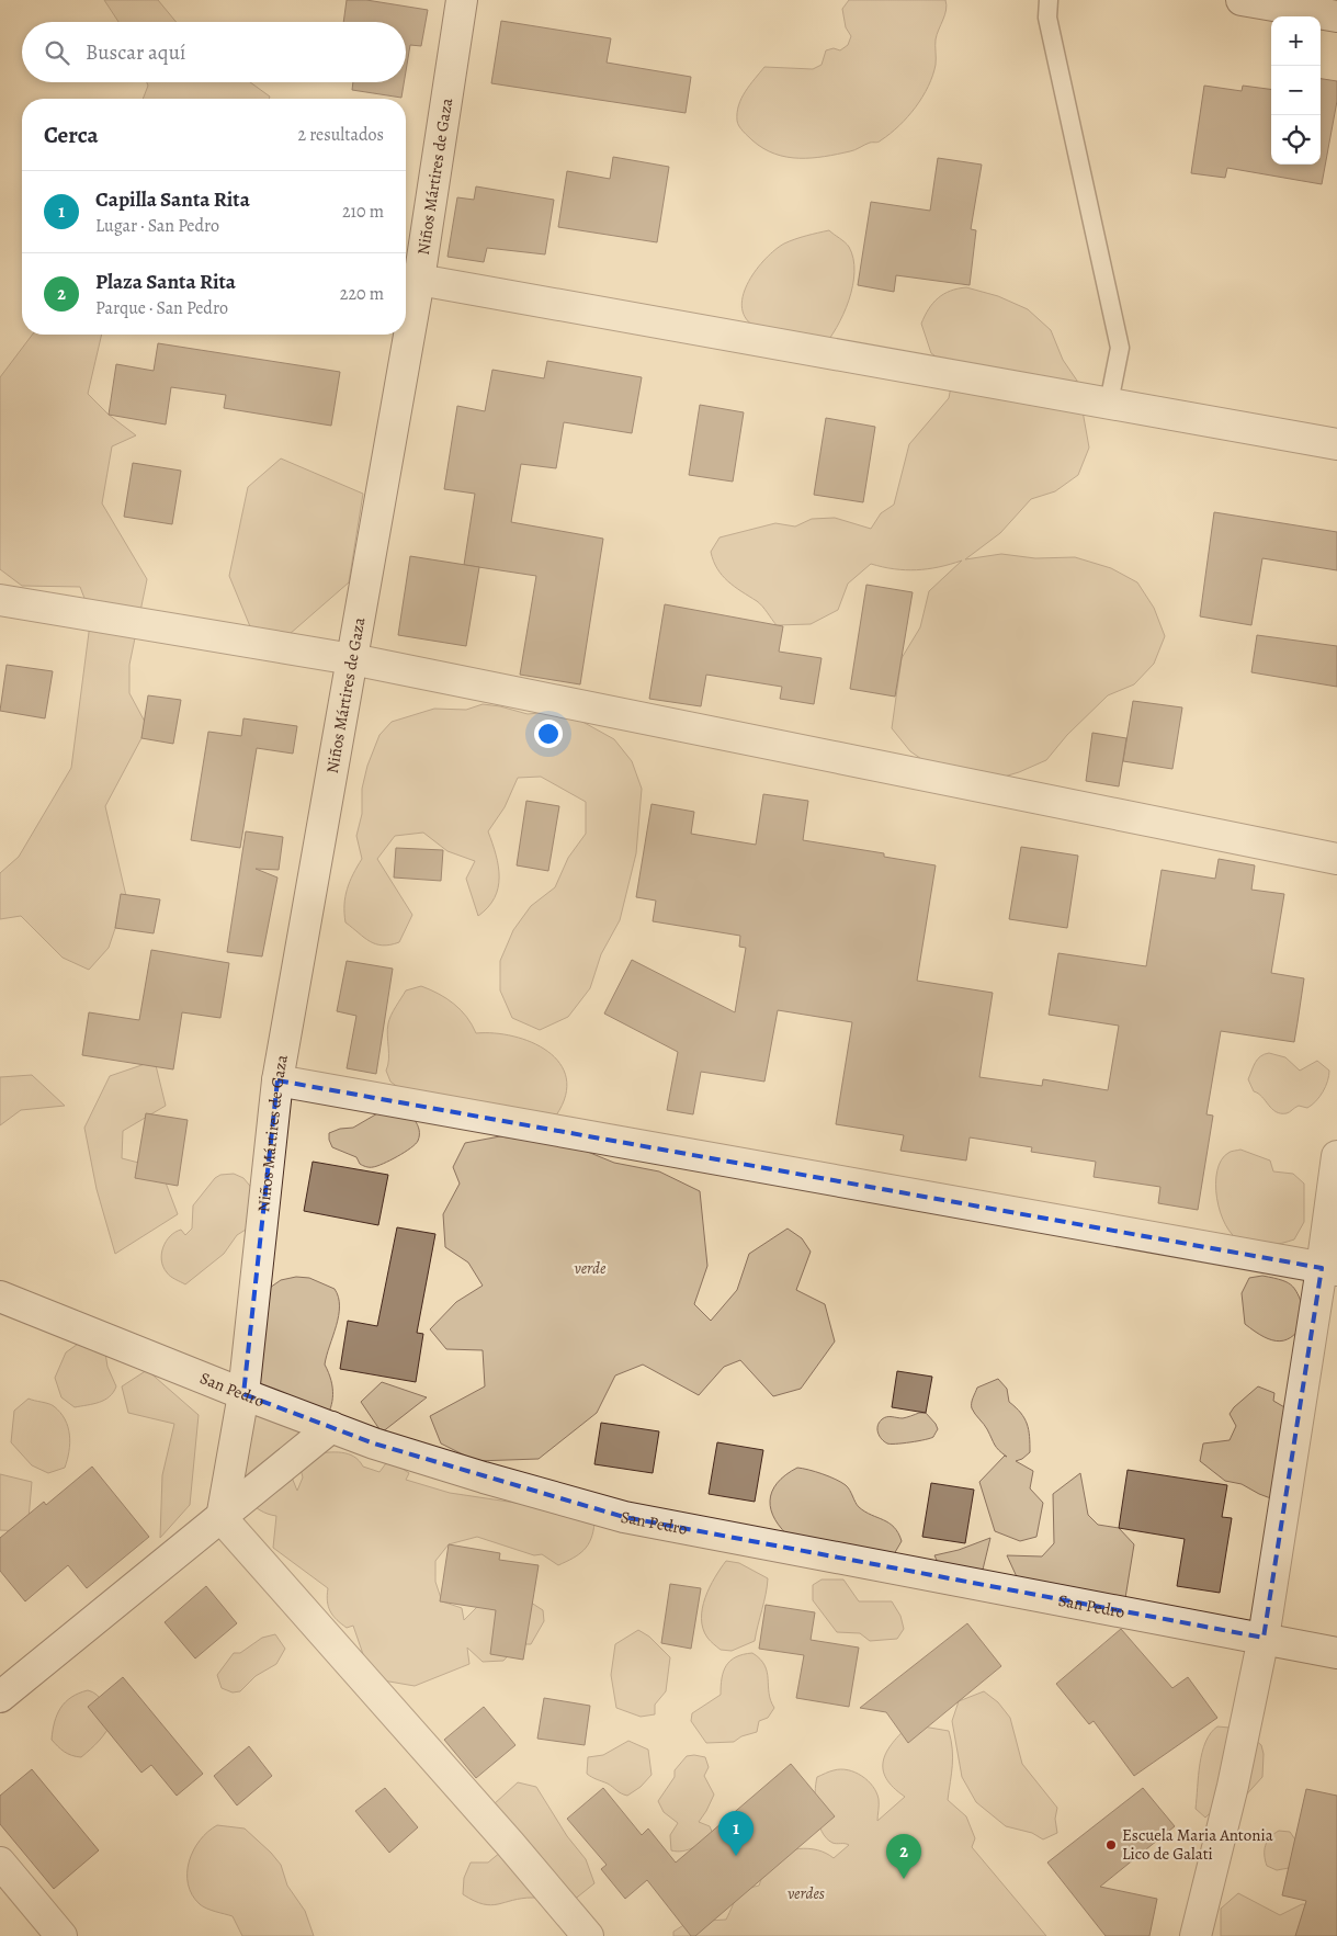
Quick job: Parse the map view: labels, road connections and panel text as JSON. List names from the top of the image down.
{
  "streets": {
    "street": ["Niños Mártires de Gaza", "San Pedro"]
  },
  "crossings": [
    ["Niños Mártires de Gaza", "San Pedro"]
  ],
  "parks": ["verde", "verdes"],
  "places": ["Escuela Maria Antonia Lico de Galati"],
  "page": {
    "map_buttons": ["+", "−"],
    "search": "Buscar aquí",
    "heading": ["Cerca", "2 resultados"],
    "list": [
      {
        "mark": "1",
        "name": "Capilla Santa Rita",
        "note": "Lugar · San Pedro",
        "value": "210 m"
      },
      {
        "mark": "2",
        "name": "Plaza Santa Rita",
        "note": "Parque · San Pedro",
        "value": "220 m"
      }
    ],
    "pins": ["1", "2"]
  }
}
